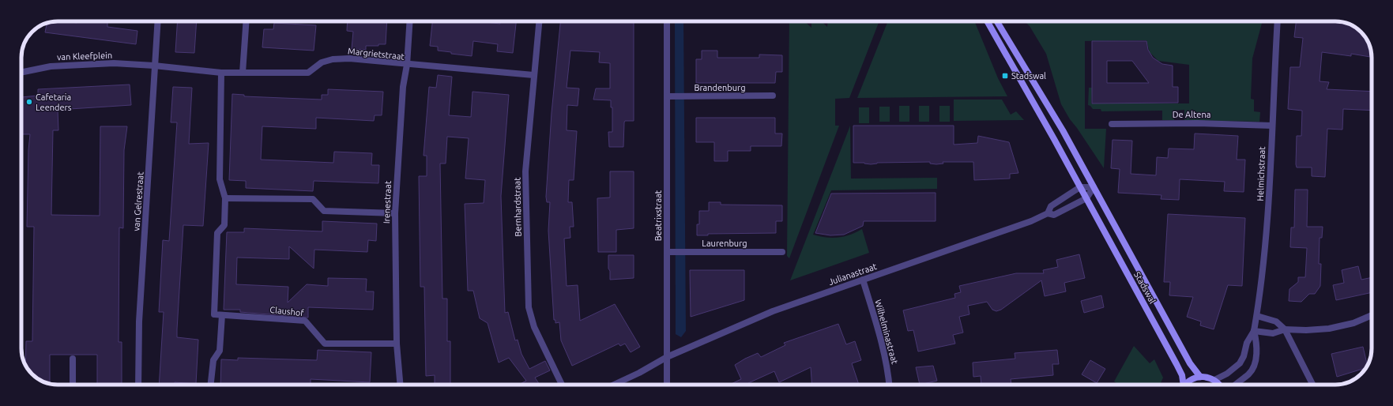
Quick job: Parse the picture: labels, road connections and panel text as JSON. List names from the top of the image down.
{
  "streets": {
    "main road": ["Stadswal"],
    "street": [
      "Margrietstraat",
      "van Kleefplein",
      "Brandenburg",
      "De Altena",
      "Helmichstraat",
      "van Gelrestraat",
      "Irenestraat",
      "Bernhardstraat",
      "Beatrixstraat",
      "Laurenburg",
      "Julianastraat",
      "Claushof",
      "Wilhelminastraat"
    ]
  },
  "crossings": [
    ["Margrietstraat", "van Kleefplein"],
    ["Margrietstraat", "van Gelrestraat"],
    ["Margrietstraat", "Irenestraat"],
    ["Margrietstraat", "Bernhardstraat"],
    ["van Kleefplein", "van Gelrestraat"],
    ["Brandenburg", "Beatrixstraat"],
    ["De Altena", "Helmichstraat"],
    ["Irenestraat", "Claushof"],
    ["Beatrixstraat", "Laurenburg"],
    ["Beatrixstraat", "Julianastraat"],
    ["Julianastraat", "Stadswal"],
    ["Julianastraat", "Wilhelminastraat"]
  ],
  "places": {
    "transit": ["Stadswal"],
    "other": ["Cafetaria Leenders"]
  }
}
